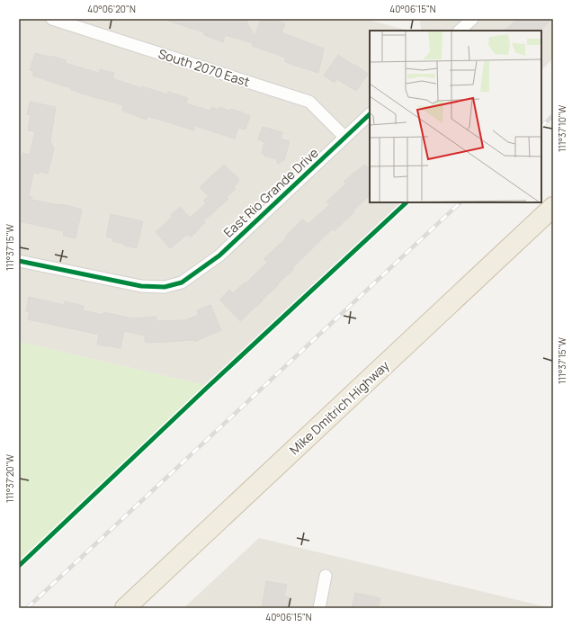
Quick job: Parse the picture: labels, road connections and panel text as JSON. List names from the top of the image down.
{
  "streets": {
    "highway": ["Mike Dmitrich Highway"],
    "street": ["South 2070 East", "East Rio Grande Drive"]
  },
  "crossings": [
    ["South 2070 East", "East Rio Grande Drive"]
  ],
  "coordinates": [
    "40°06'20\"N",
    "40°06'15\"N",
    "111°37'10\"W",
    "111°37'15\"W",
    "111°37'20\"W"
  ]
}
